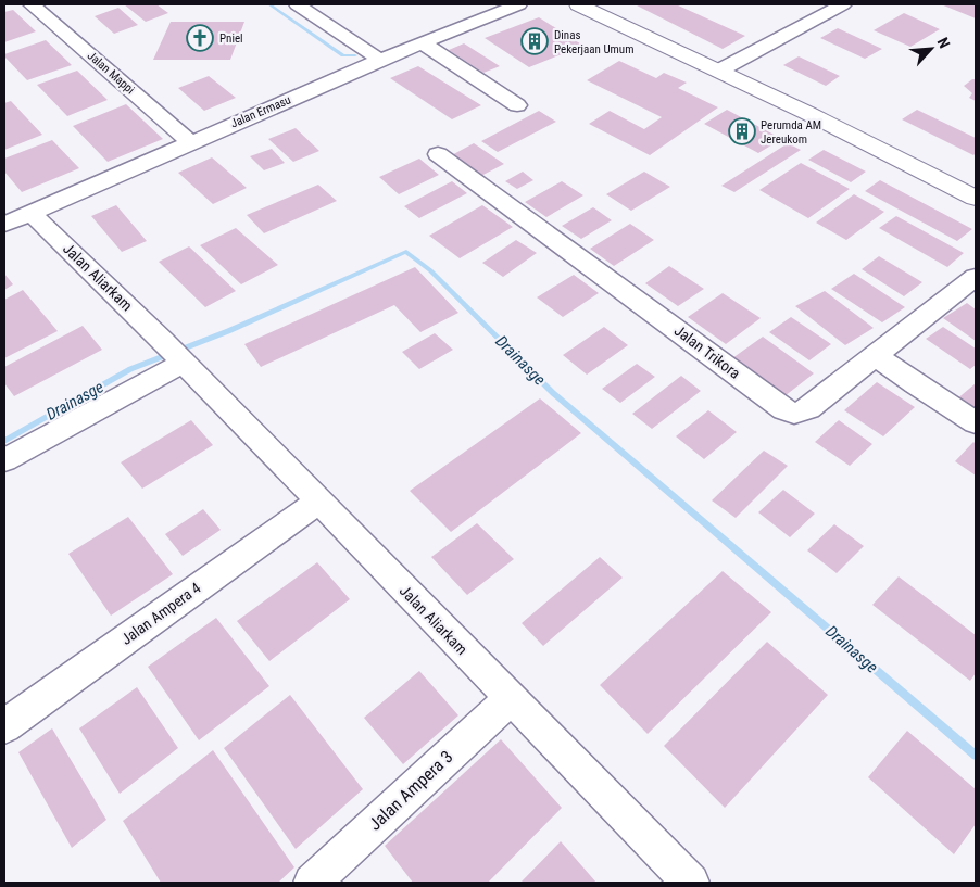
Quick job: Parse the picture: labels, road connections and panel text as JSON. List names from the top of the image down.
{
  "streets": {
    "street": [
      "Jalan Mappi",
      "Jalan Ermasu",
      "Jalan Aliarkam",
      "Jalan Trikora",
      "Jalan Ampera 4",
      "Jalan Ampera 3"
    ]
  },
  "crossings": [
    ["Jalan Mappi", "Jalan Ermasu"],
    ["Jalan Ermasu", "Jalan Aliarkam"],
    ["Jalan Aliarkam", "Jalan Ampera 4"],
    ["Jalan Aliarkam", "Jalan Ampera 3"]
  ],
  "water": ["Drainasge"],
  "places": {
    "church": ["Pniel"],
    "building": ["Dinas Pekerjaan Umum", "Perumda AM Jereukom"]
  },
  "north": "top right"
}
